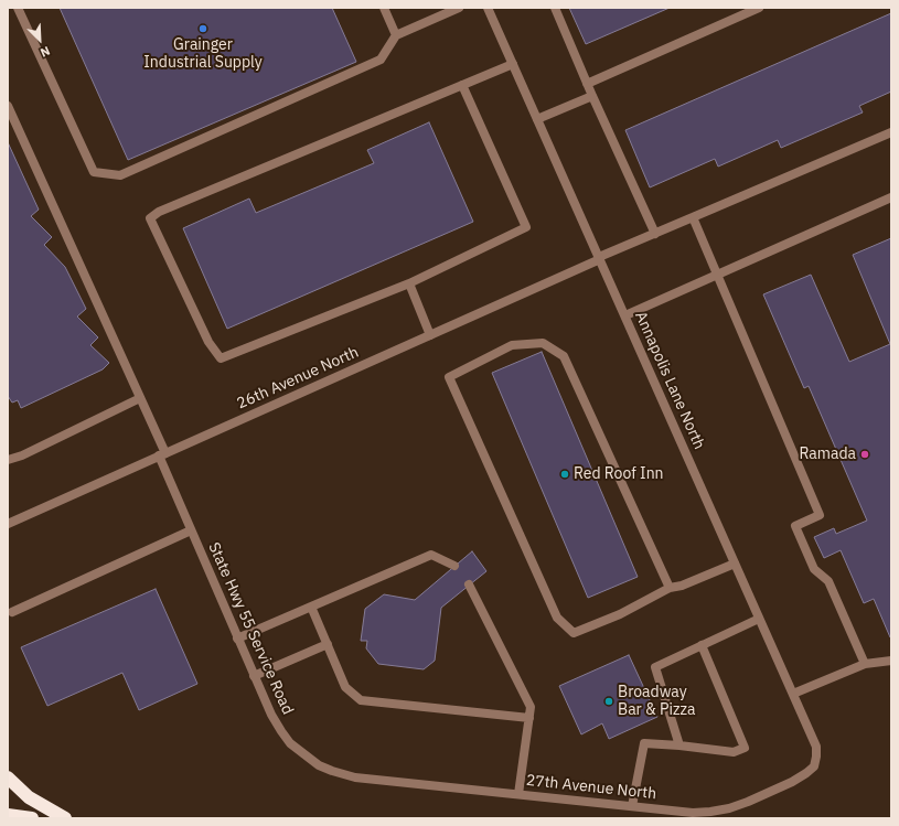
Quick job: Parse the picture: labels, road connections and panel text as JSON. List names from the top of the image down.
{
  "streets": {
    "street": [
      "26th Avenue North",
      "Annapolis Lane North",
      "State Hwy 55 Service Road",
      "27th Avenue North"
    ]
  },
  "crossings": [
    ["26th Avenue North", "Annapolis Lane North"],
    ["26th Avenue North", "State Hwy 55 Service Road"],
    ["Annapolis Lane North", "27th Avenue North"],
    ["State Hwy 55 Service Road", "27th Avenue North"]
  ],
  "places": [
    "Grainger Industrial Supply",
    "Ramada",
    "Red Roof Inn",
    "Broadway Bar & Pizza"
  ],
  "north": "bottom right"
}
